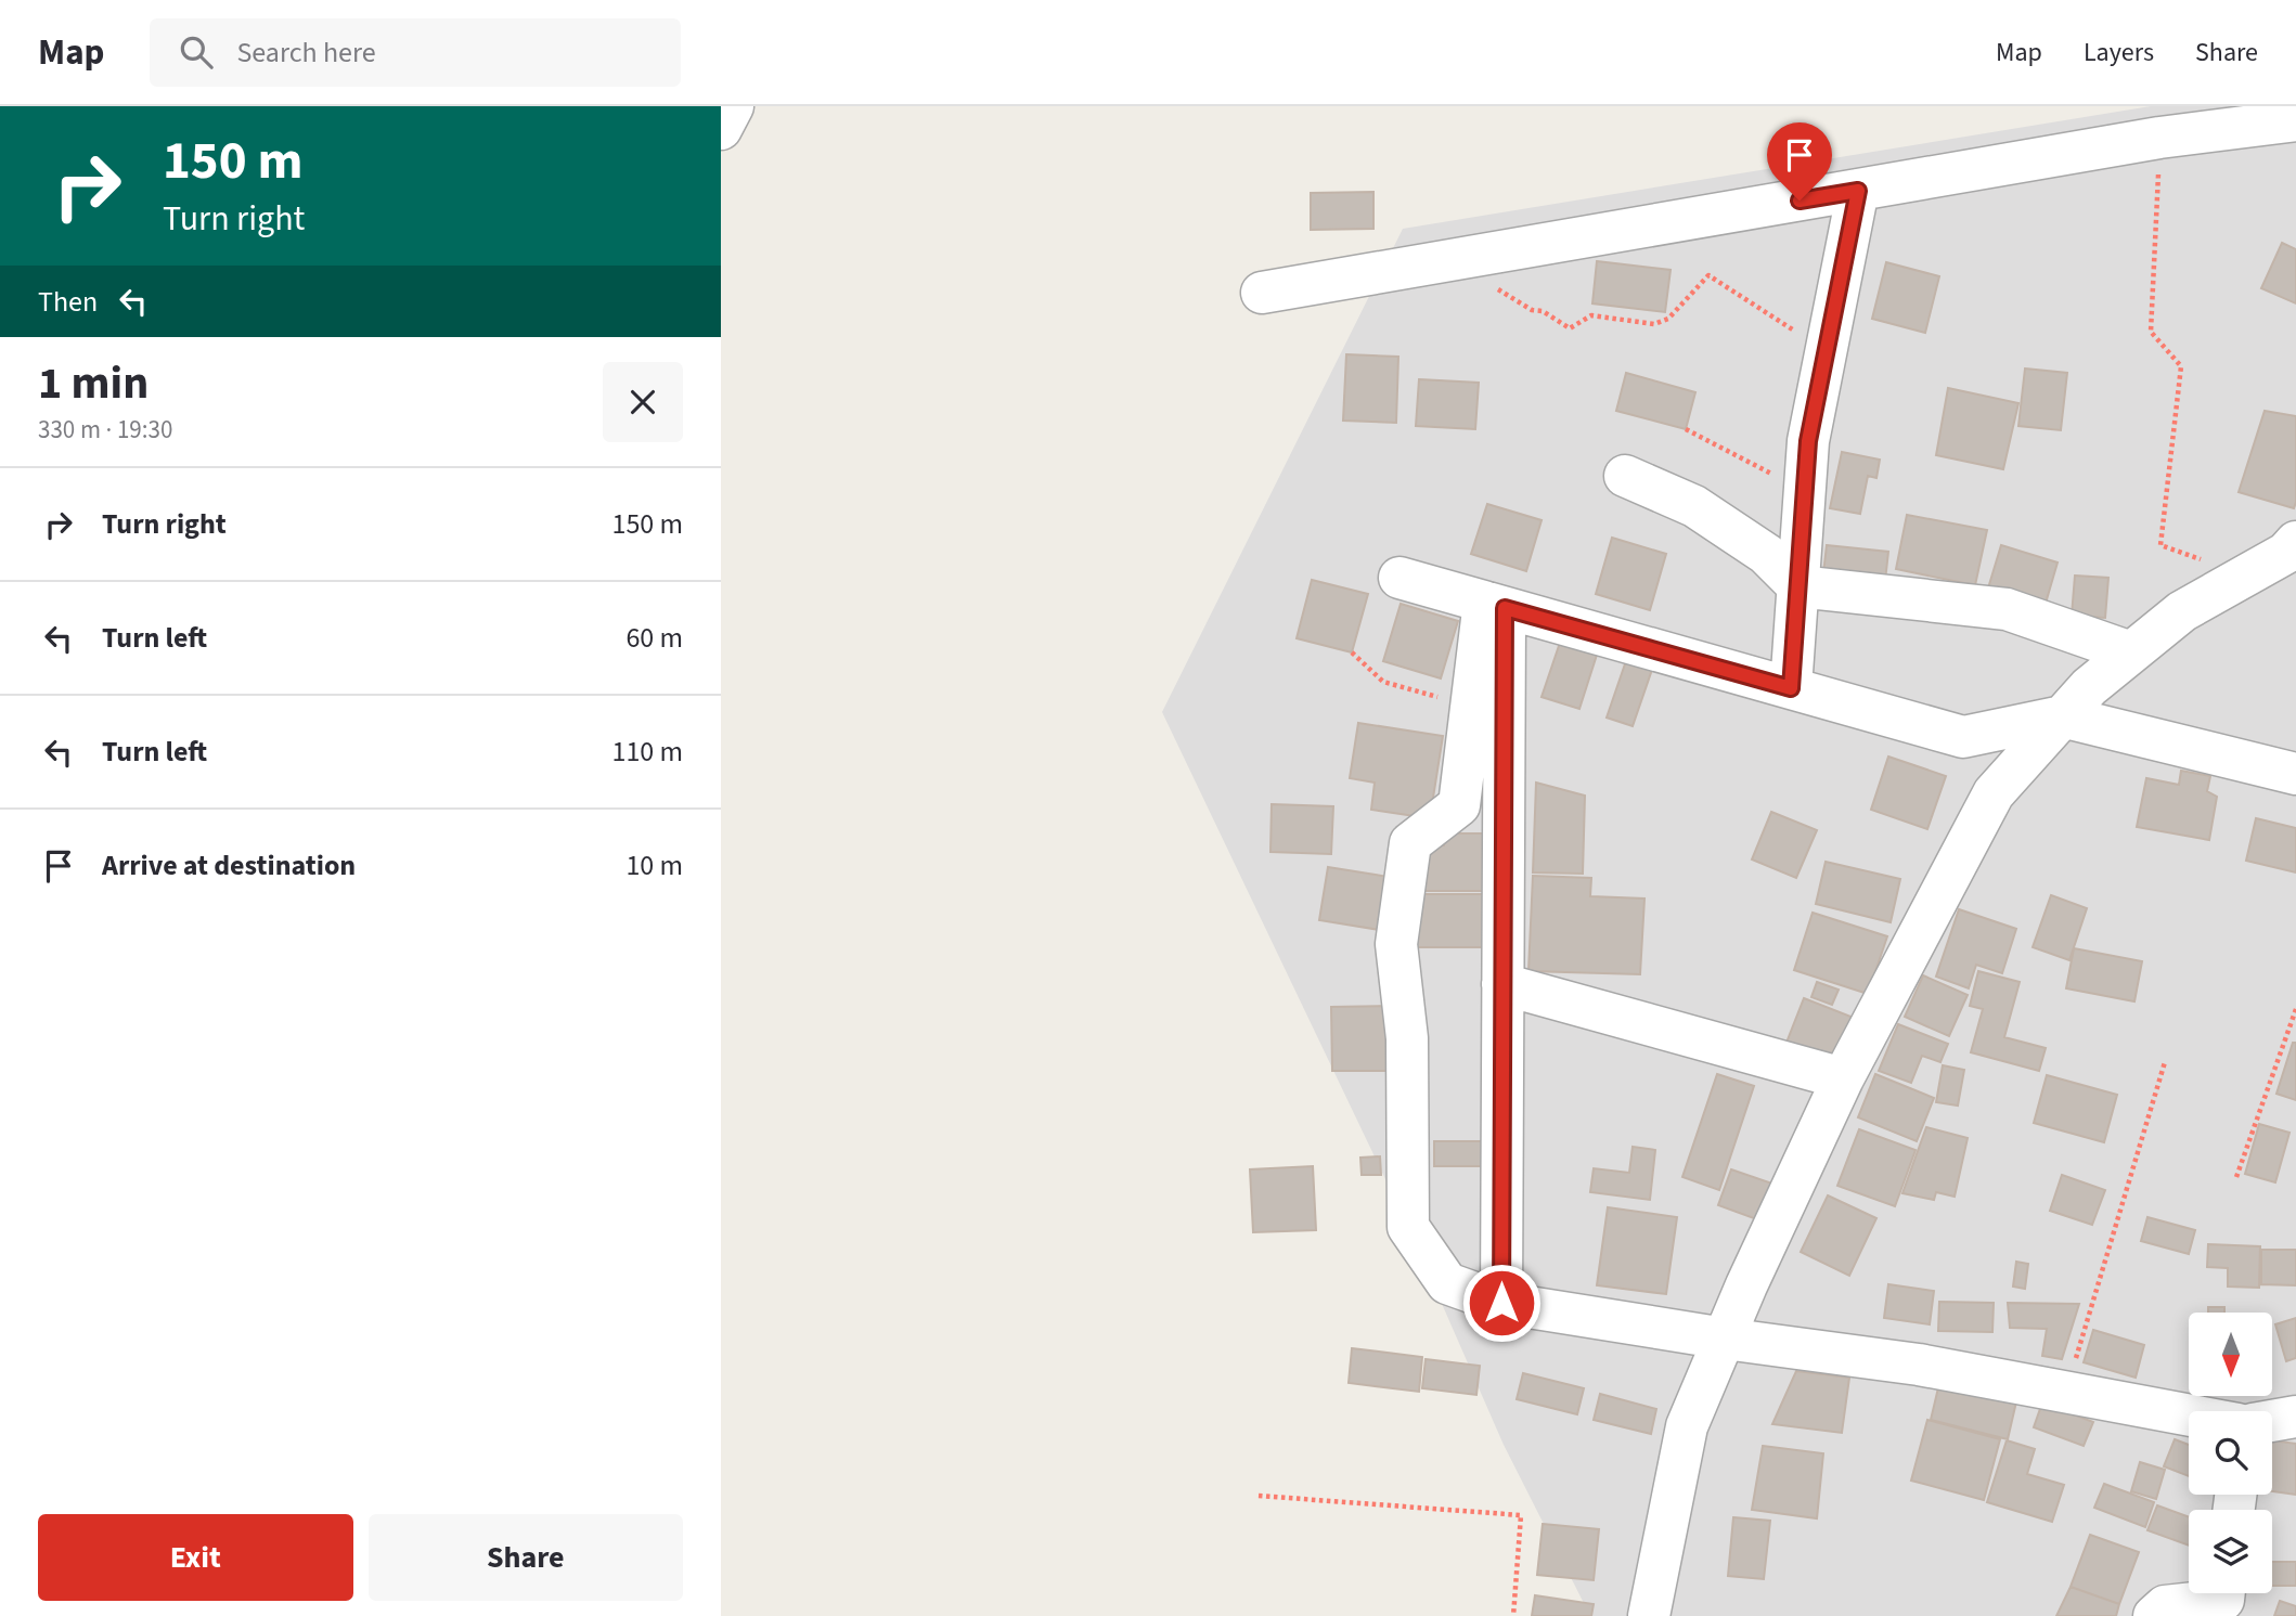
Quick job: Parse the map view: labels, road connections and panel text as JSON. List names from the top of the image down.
{
  "north": "bottom",
  "page": {
    "header": "Map",
    "search": "Search here",
    "nav": ["Map", "Layers", "Share"],
    "turn": ["150 m", "Turn right"],
    "then": "Then",
    "heading": ["1 min", "330 m · 19:30"],
    "list": [
      {
        "name": "Turn right",
        "value": "150 m"
      },
      {
        "name": "Turn left",
        "value": "60 m"
      },
      {
        "name": "Turn left",
        "value": "110 m"
      },
      {
        "name": "Arrive at destination",
        "value": "10 m"
      }
    ],
    "buttons": ["Exit", "Share"]
  }
}
